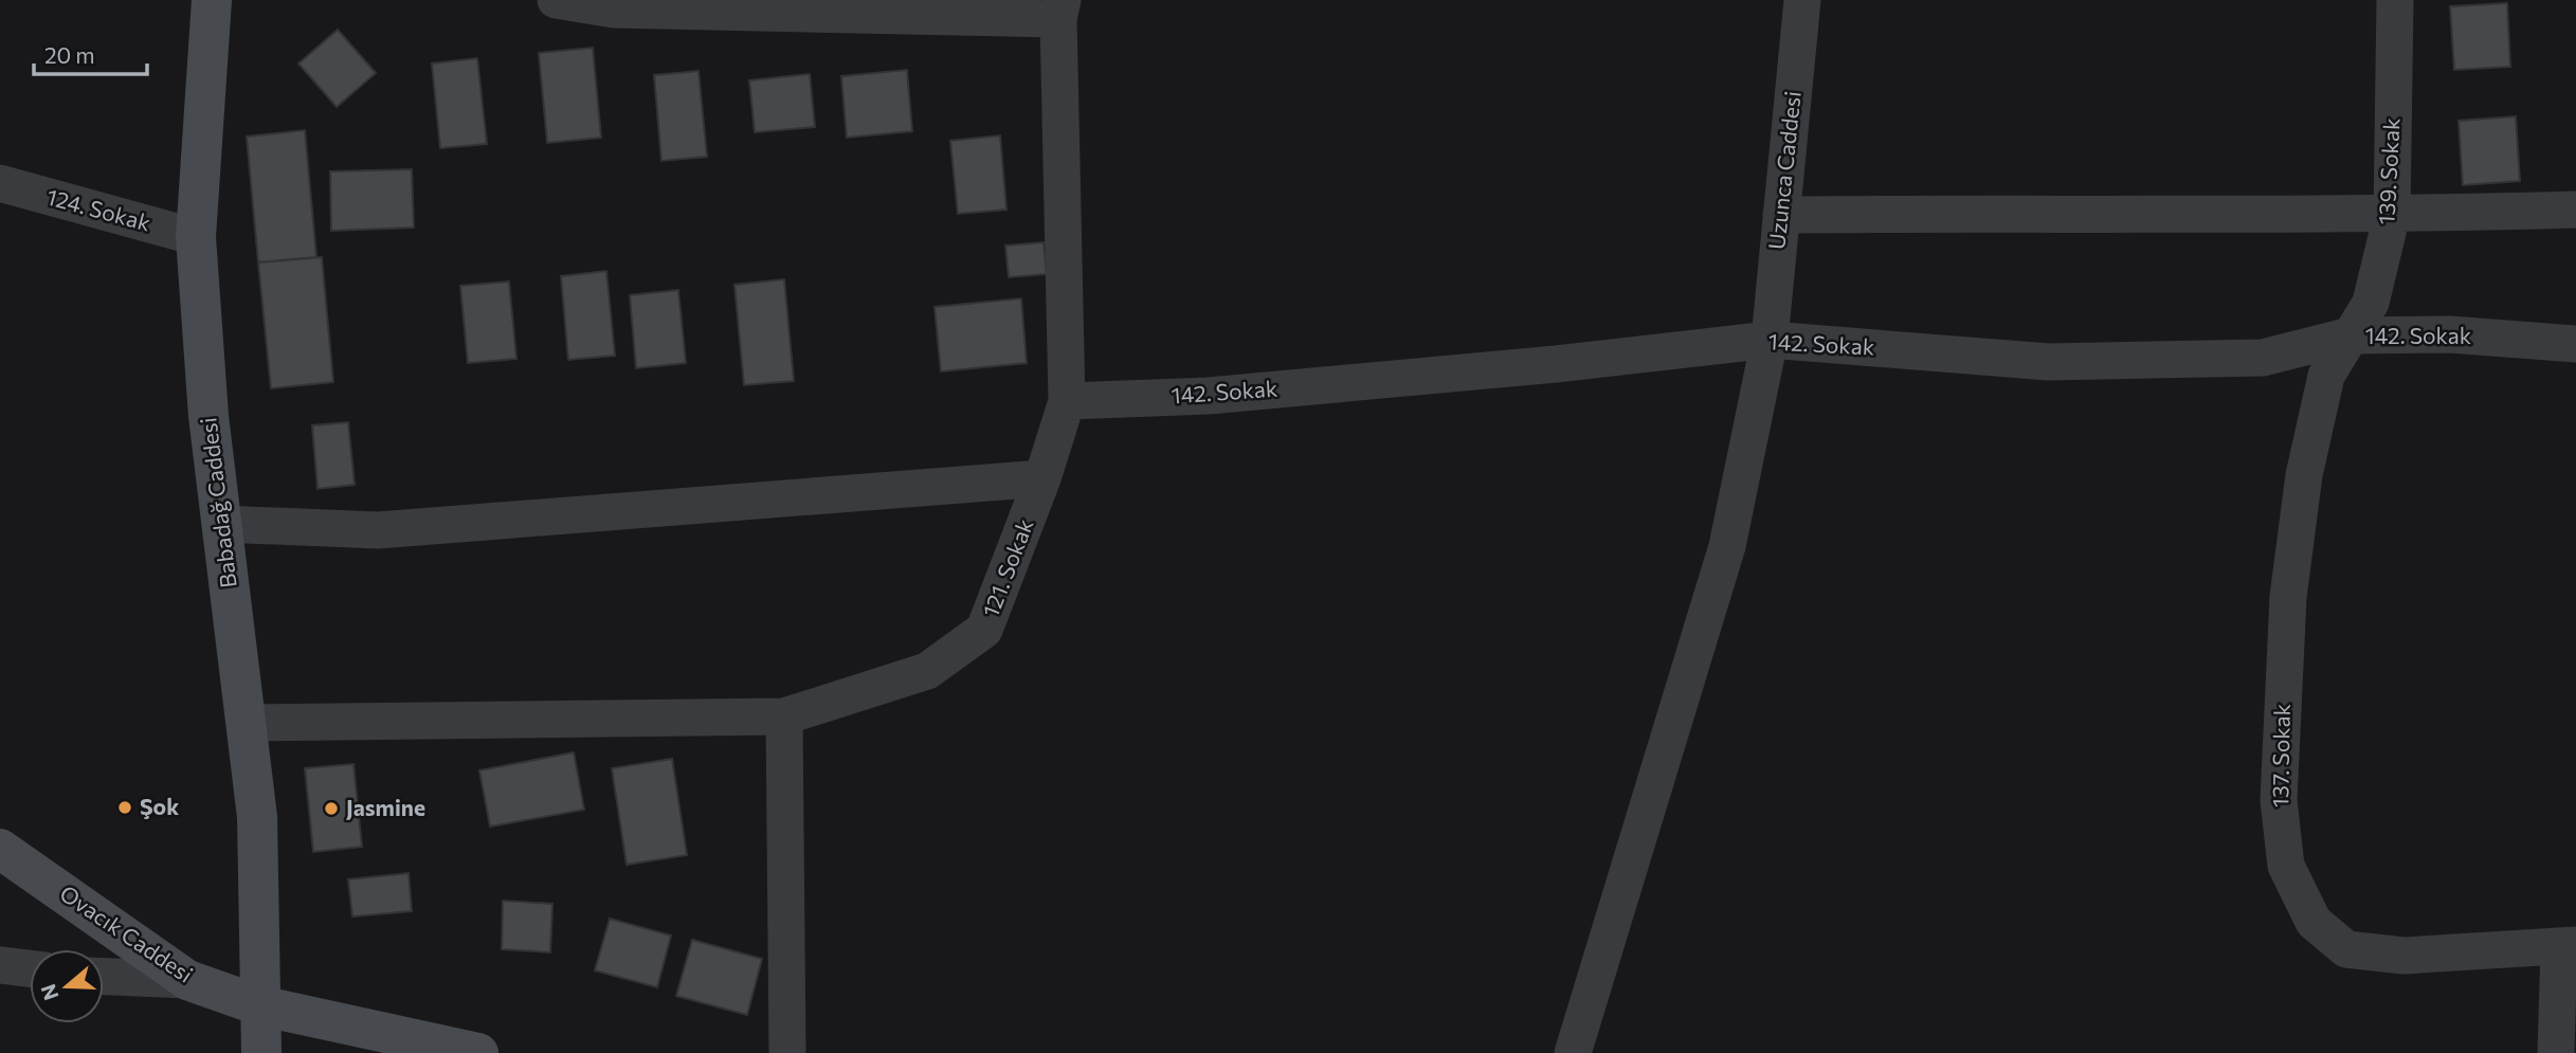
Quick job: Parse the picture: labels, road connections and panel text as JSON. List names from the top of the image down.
{
  "streets": {
    "main road": ["Babadağ Caddesi", "Ovacık Caddesi"],
    "street": [
      "Uzunca Caddesi",
      "139. Sokak",
      "124. Sokak",
      "142. Sokak",
      "121. Sokak",
      "137. Sokak"
    ]
  },
  "crossings": [
    ["Uzunca Caddesi", "142. Sokak"],
    ["139. Sokak", "142. Sokak"],
    ["139. Sokak", "137. Sokak"],
    ["124. Sokak", "Babadağ Caddesi"],
    ["142. Sokak", "121. Sokak"],
    ["142. Sokak", "137. Sokak"],
    ["Babadağ Caddesi", "121. Sokak"],
    ["Babadağ Caddesi", "Ovacık Caddesi"]
  ],
  "places": ["Şok", "Jasmine"],
  "scale_bar": "20 m",
  "north": "left"
}
